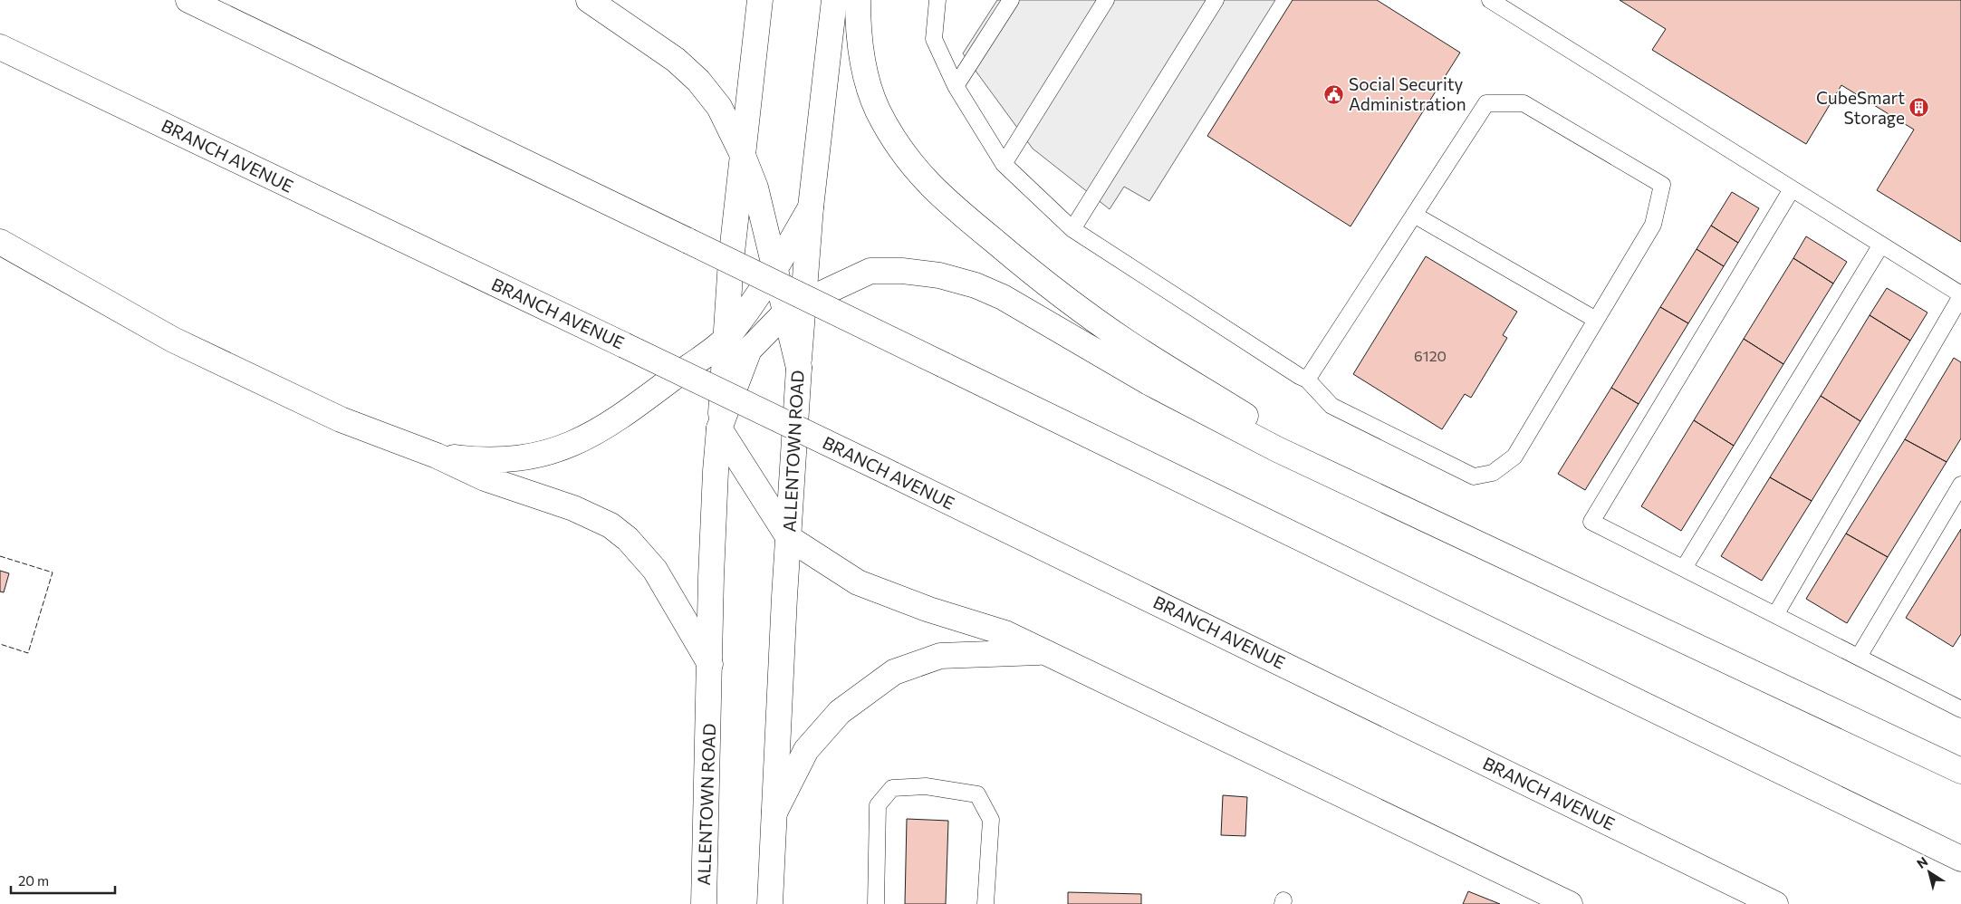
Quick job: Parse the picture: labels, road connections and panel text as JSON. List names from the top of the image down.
{
  "streets": {
    "main road": ["BRANCH AVENUE", "ALLENTOWN ROAD"]
  },
  "places": {
    "public building": ["Social Security Administration"],
    "building": ["CubeSmart Storage"]
  },
  "house_numbers": ["6120"],
  "scale_bar": "20 m",
  "north": "top left"
}
